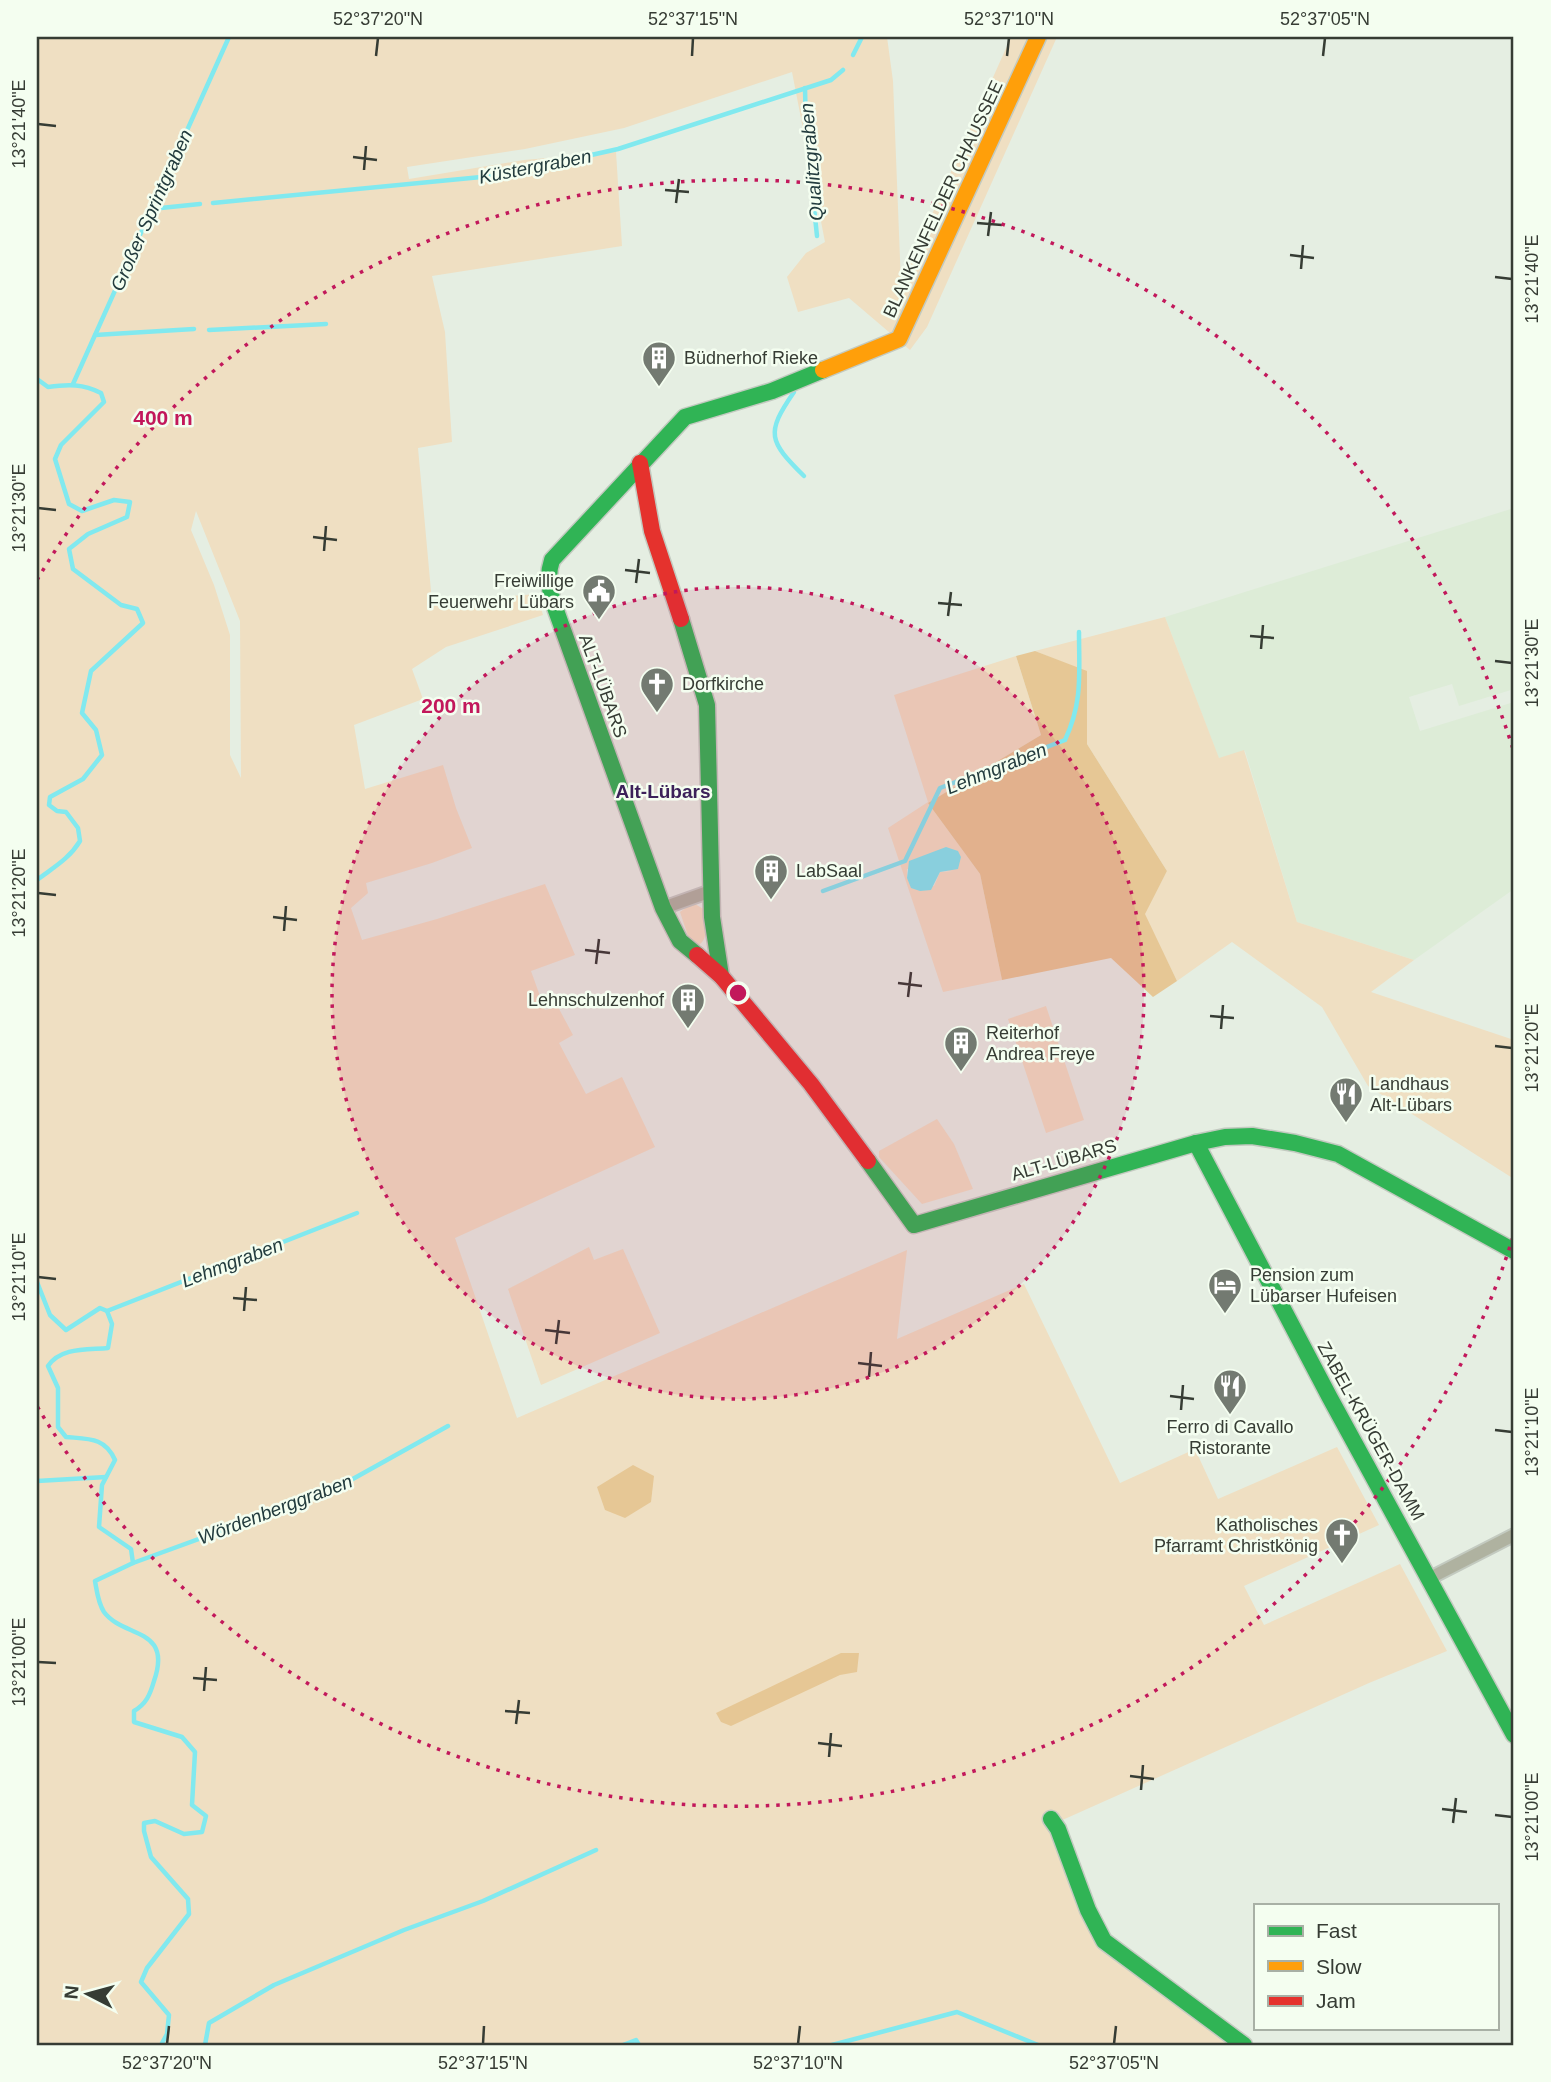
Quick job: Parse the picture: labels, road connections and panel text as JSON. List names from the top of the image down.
{
  "streets": {
    "street": ["BLANKENFELDER CHAUSSEE", "ALT-LÜBARS", "ZABEL-KRÜGER-DAMM"]
  },
  "crossings": [
    ["BLANKENFELDER CHAUSSEE", "ALT-LÜBARS"],
    ["ALT-LÜBARS", "ZABEL-KRÜGER-DAMM"]
  ],
  "districts": ["Alt-Lübars"],
  "water": [
    "Qualitzgraben",
    "Küstergraben",
    "Großer Sprintgraben",
    "Lehmgraben",
    "Wördenberggraben"
  ],
  "places": {
    "building": [
      "Büdnerhof Rieke",
      "LabSaal",
      "Lehnschulzenhof",
      "Reiterhof Andrea Freye"
    ],
    "public building": ["Freiwillige Feuerwehr Lübars"],
    "church": ["Dorfkirche", "Katholisches Pfarramt Christkönig"],
    "restaurant": ["Landhaus Alt-Lübars", "Ferro di Cavallo Ristorante"],
    "hotel": ["Pension zum Lübarser Hufeisen"]
  },
  "legend": ["Fast", "Slow", "Jam"],
  "north": "left",
  "coordinates": [
    "52°37'20\"N",
    "52°37'15\"N",
    "52°37'10\"N",
    "52°37'05\"N",
    "13°21'40\"E",
    "13°21'30\"E",
    "13°21'20\"E",
    "13°21'10\"E",
    "13°21'00\"E"
  ],
  "rings": ["400 m", "200 m"]
}
